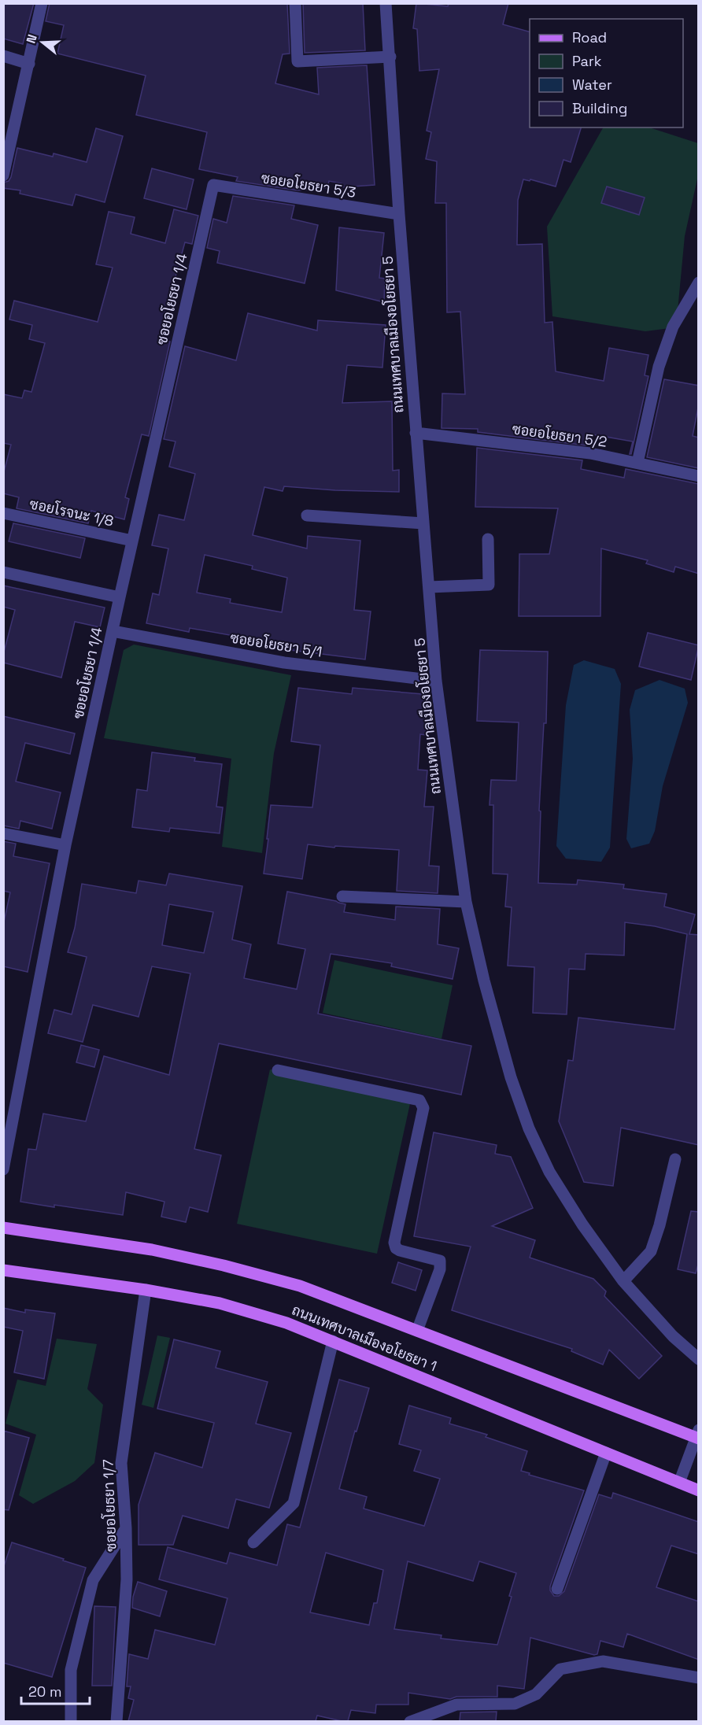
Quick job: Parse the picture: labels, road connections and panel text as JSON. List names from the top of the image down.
{
  "streets": {
    "main road": ["ถนนเทศบาลเมืองอโยธยา 1"],
    "street": [
      "ซอยอโยธยา 5/3",
      "ซอยอโยธยา 1/4",
      "ถนนเทศบาลเมืองอโยธยา 5",
      "ซอยอโยธยา 5/2",
      "ซอยโรจนะ 1/8",
      "ซอยอโยธยา 5/1",
      "ซอยอโยธยา 1/7"
    ]
  },
  "crossings": [
    ["ซอยอโยธยา 5/3", "ซอยอโยธยา 1/4"],
    ["ซอยอโยธยา 5/3", "ถนนเทศบาลเมืองอโยธยา 5"],
    ["ซอยอโยธยา 1/4", "ซอยโรจนะ 1/8"],
    ["ซอยอโยธยา 1/4", "ซอยอโยธยา 5/1"],
    ["ถนนเทศบาลเมืองอโยธยา 5", "ซอยอโยธยา 5/2"],
    ["ถนนเทศบาลเมืองอโยธยา 5", "ซอยอโยธยา 5/1"],
    ["ถนนเทศบาลเมืองอโยธยา 1", "ซอยอโยธยา 1/7"]
  ],
  "legend": [
    "Road",
    "Park",
    "Water",
    "Building"
  ],
  "scale_bar": "20 m",
  "north": "left"
}
